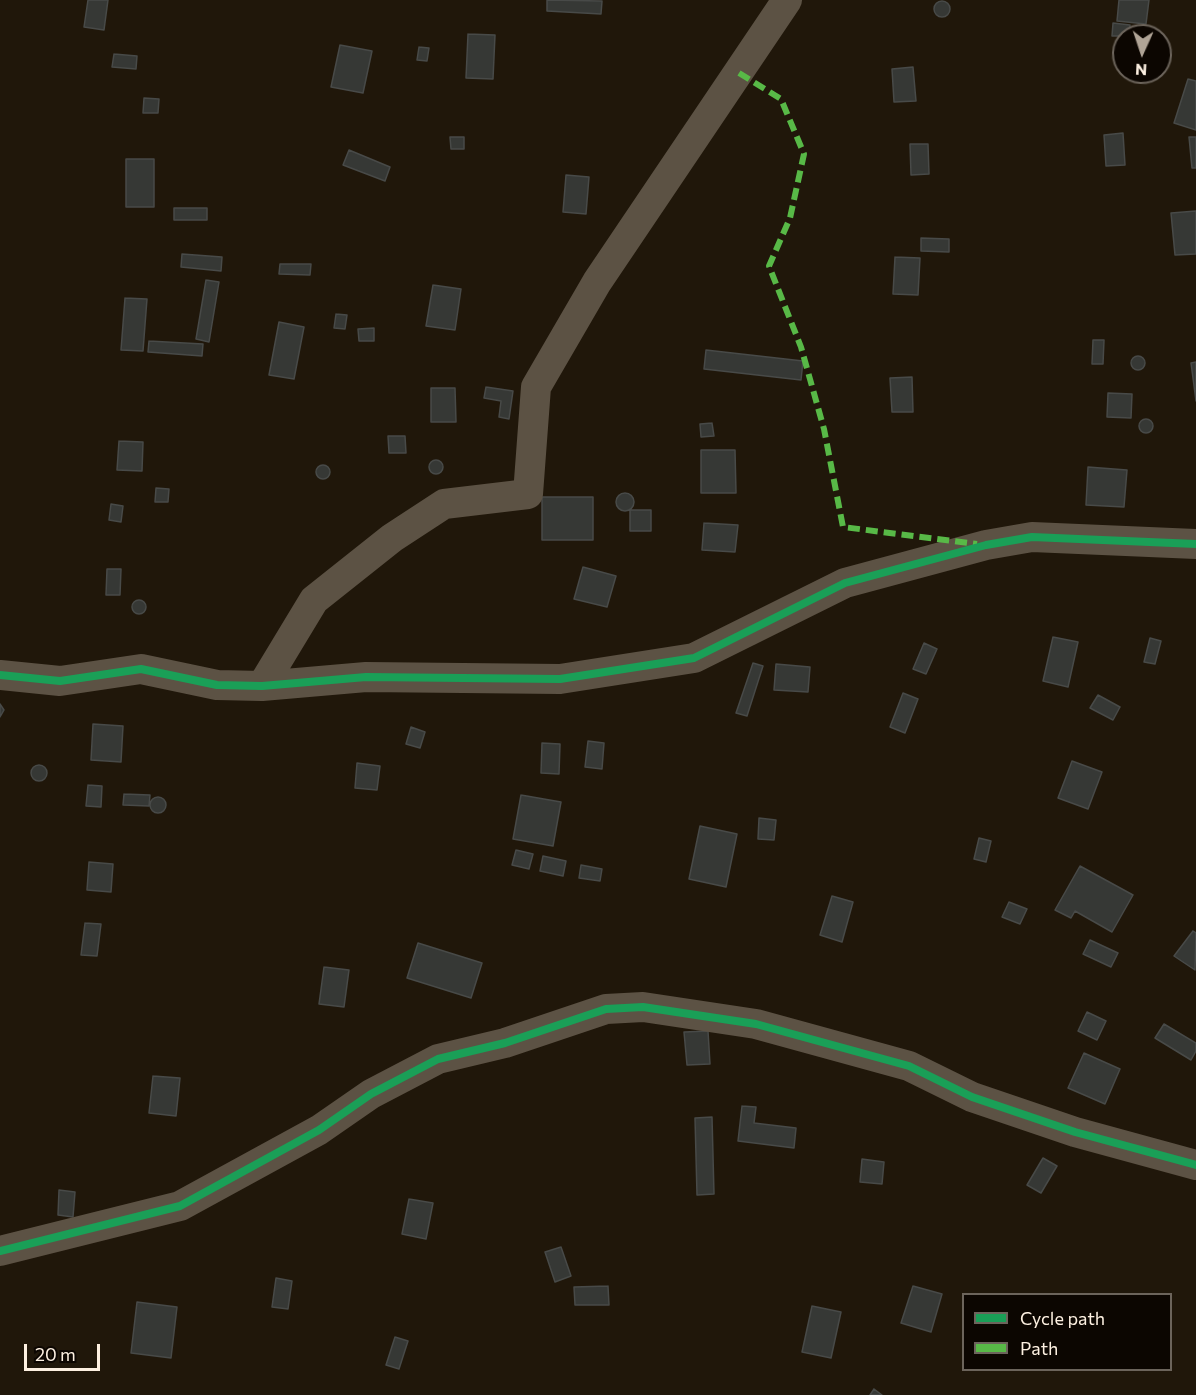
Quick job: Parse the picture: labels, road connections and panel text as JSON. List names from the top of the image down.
{
  "legend": ["Cycle path", "Path"],
  "scale_bar": "20 m",
  "north": "bottom"
}
